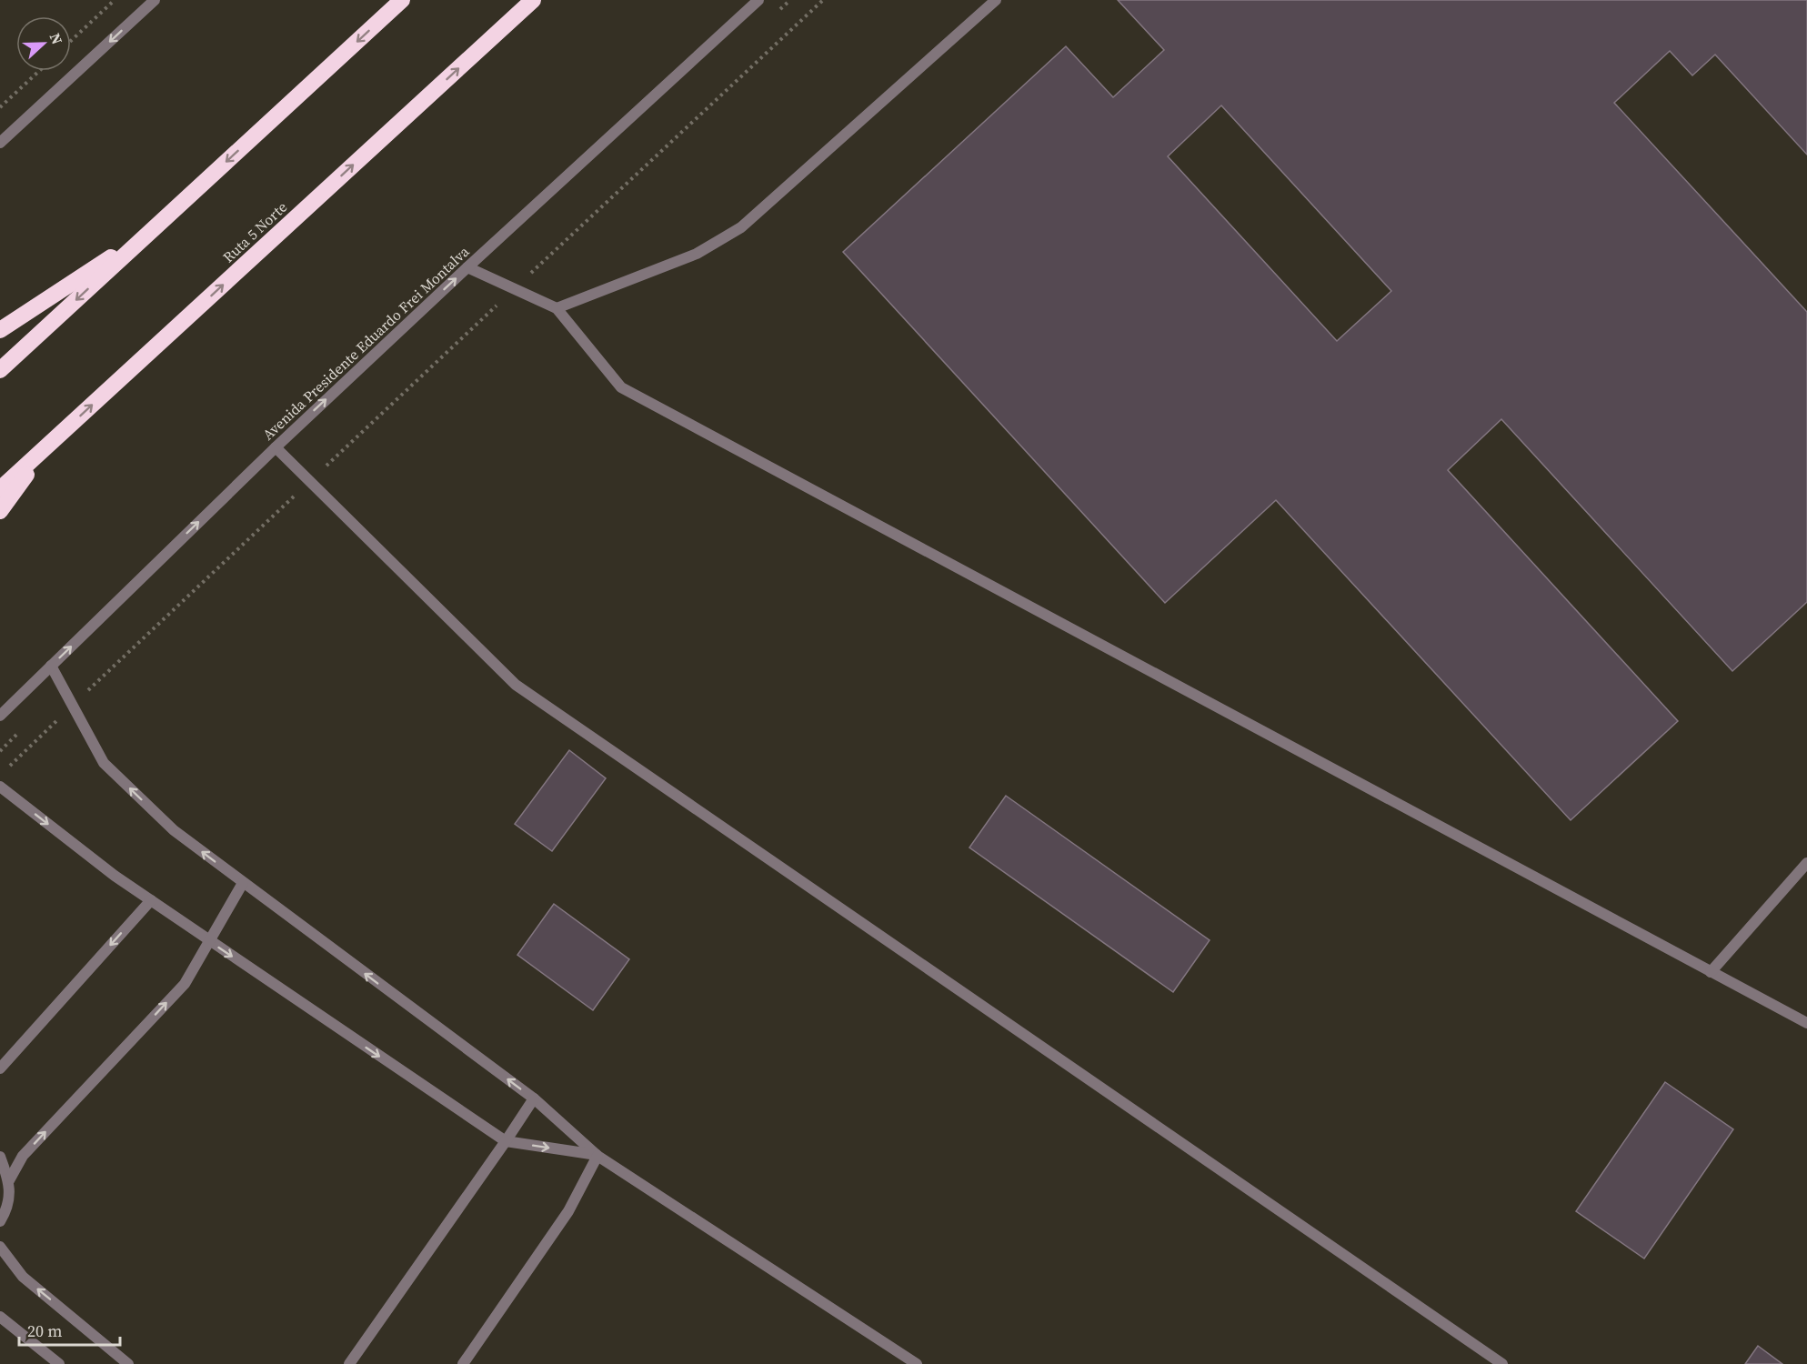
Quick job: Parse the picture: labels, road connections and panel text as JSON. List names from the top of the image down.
{
  "streets": {
    "highway": ["Ruta 5 Norte"],
    "street": ["Avenida Presidente Eduardo Frei Montalva"]
  },
  "one_way": ["Avenida Presidente Eduardo Frei Montalva"],
  "scale_bar": "20 m",
  "north": "right"
}
